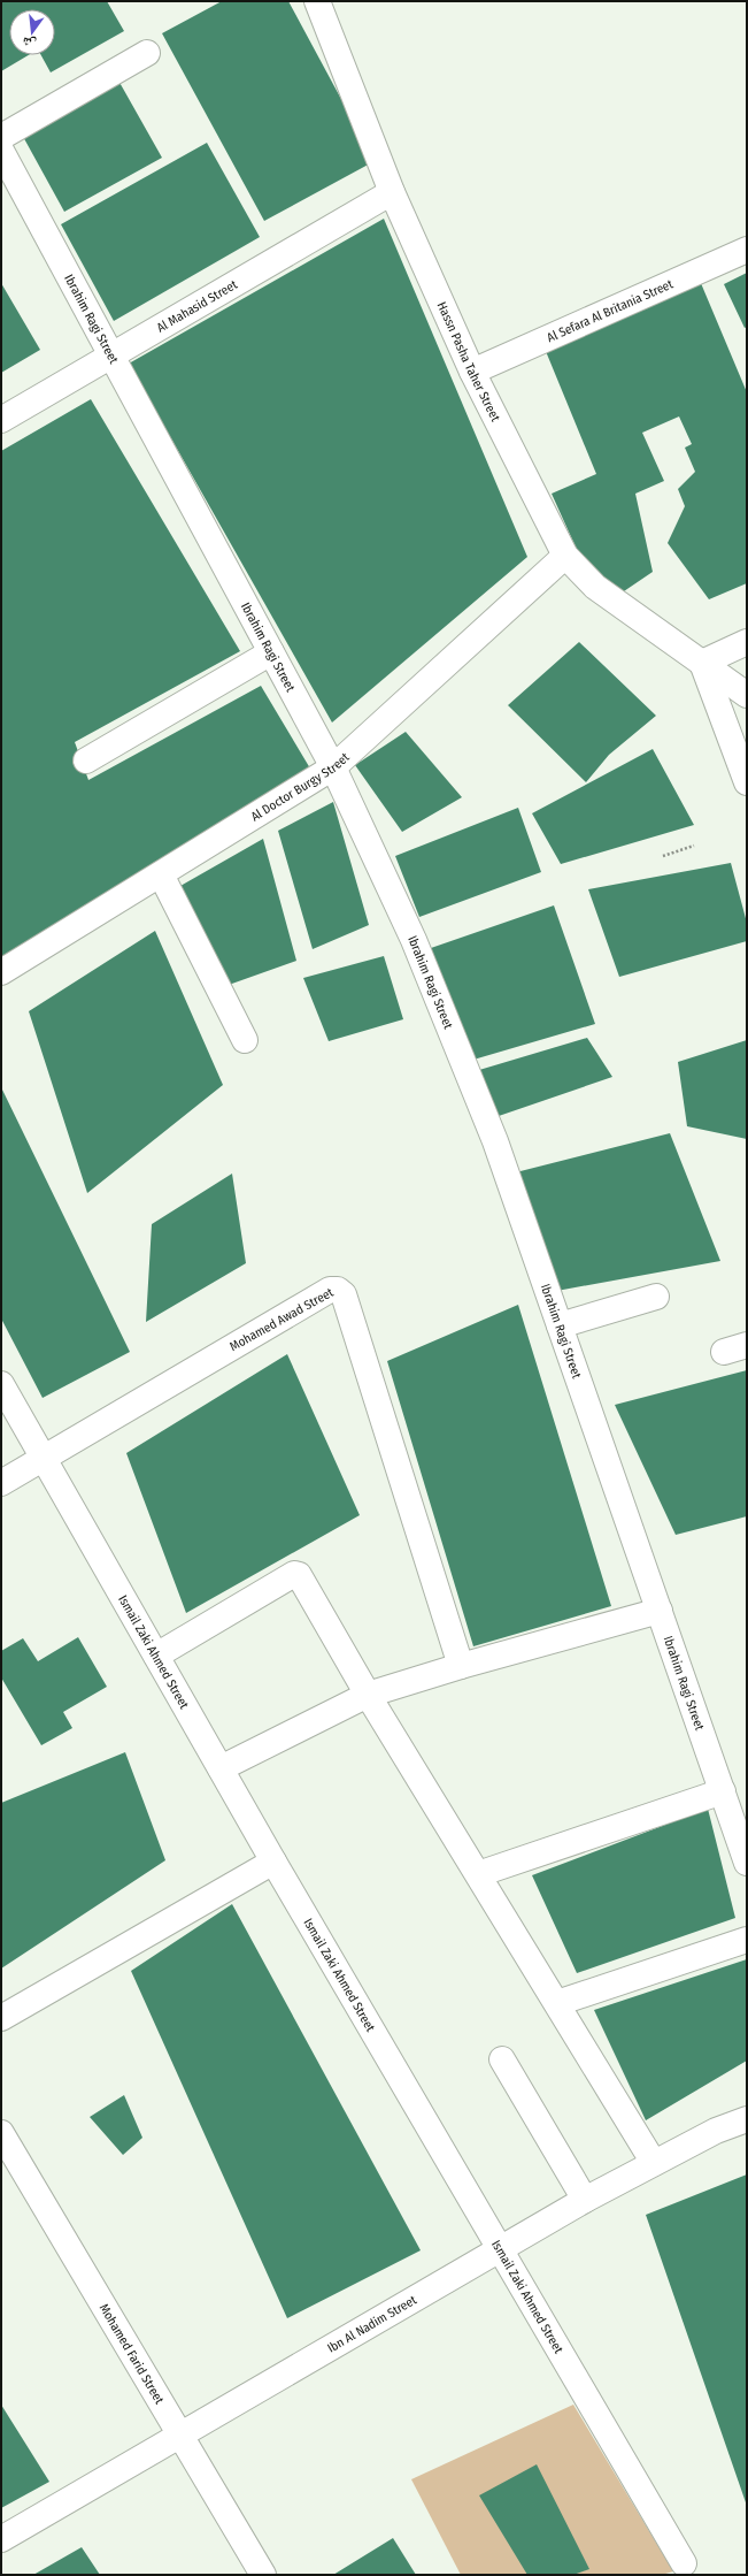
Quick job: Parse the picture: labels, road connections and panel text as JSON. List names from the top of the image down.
{
  "streets": {
    "street": [
      "Al Mahasid Street",
      "Al Sefara Al Britania Street",
      "Ibrahim Ragi Street",
      "Hassn Pasha Taher Street",
      "Al Doctor Burgy Street",
      "Mohamed Awad Street",
      "Ismail Zaki Ahmed Street",
      "Ibn Al Nadim Street",
      "Mohamed Farid Street"
    ]
  },
  "crossings": [
    ["Al Mahasid Street", "Ibrahim Ragi Street"],
    ["Al Mahasid Street", "Hassn Pasha Taher Street"],
    ["Al Sefara Al Britania Street", "Hassn Pasha Taher Street"],
    ["Ibrahim Ragi Street", "Al Doctor Burgy Street"],
    ["Hassn Pasha Taher Street", "Al Doctor Burgy Street"],
    ["Mohamed Awad Street", "Ismail Zaki Ahmed Street"],
    ["Ismail Zaki Ahmed Street", "Ibn Al Nadim Street"],
    ["Ibn Al Nadim Street", "Mohamed Farid Street"]
  ],
  "north": "bottom"
}
